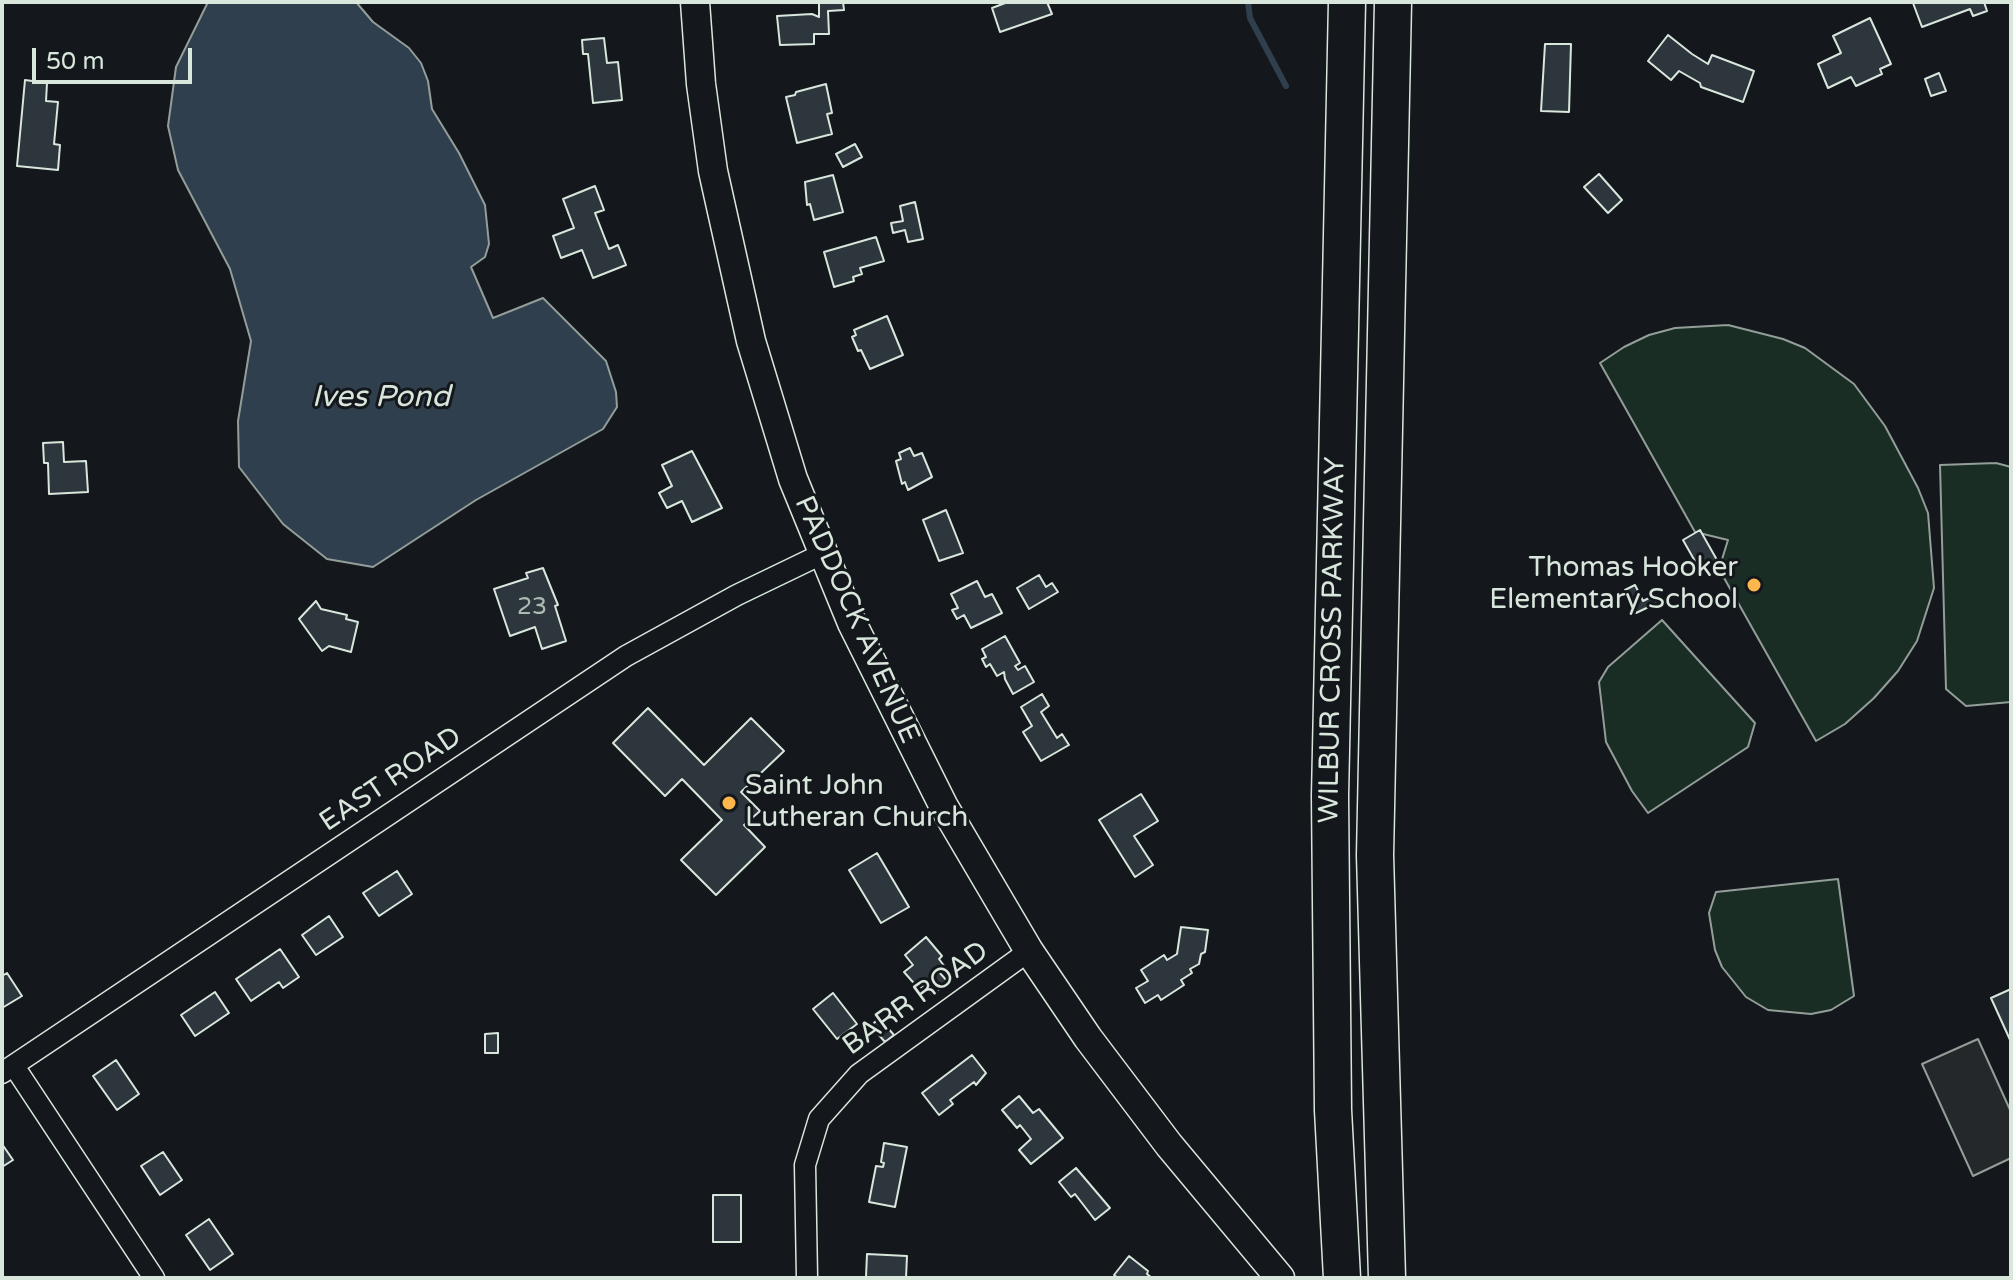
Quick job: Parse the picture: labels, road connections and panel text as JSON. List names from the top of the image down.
{
  "streets": {
    "highway": ["WILBUR CROSS PARKWAY"],
    "main road": ["PADDOCK AVENUE"],
    "street": ["EAST ROAD", "BARR ROAD"]
  },
  "crossings": [
    ["PADDOCK AVENUE", "EAST ROAD"],
    ["PADDOCK AVENUE", "BARR ROAD"]
  ],
  "water": ["Ives Pond"],
  "places": ["Thomas Hooker Elementary School", "Saint John Lutheran Church"],
  "house_numbers": ["23"],
  "scale_bar": "50 m"
}
